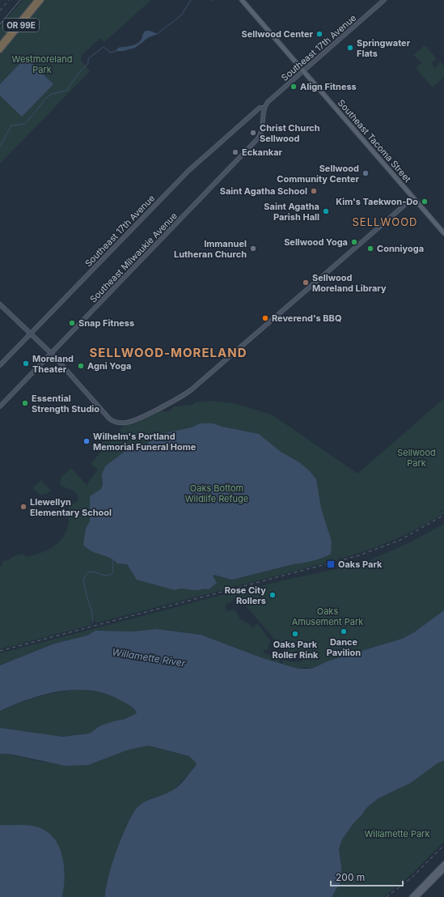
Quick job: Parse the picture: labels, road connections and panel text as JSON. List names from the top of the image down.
{
  "streets": {
    "highway": ["OR 99E"],
    "main road": ["Southeast Tacoma Street"],
    "street": ["Southeast 17th Avenue", "Southeast Milwaukie Avenue"]
  },
  "crossings": [
    ["Southeast 17th Avenue", "Southeast Tacoma Street"],
    ["Southeast 17th Avenue", "Southeast Milwaukie Avenue"]
  ],
  "districts": ["SELLWOOD", "SELLWOOD-MORELAND"],
  "water": ["Willamette River"],
  "parks": [
    "Westmoreland Park",
    "Sellwood Park",
    "Oaks Bottom Wildlife Refuge",
    "Oaks Amusement Park",
    "Willamette Park"
  ],
  "places": {
    "other": [
      "Sellwood Center",
      "Springwater Flats",
      "Align Fitness",
      "Christ Church Sellwood",
      "Eckankar",
      "Sellwood Community Center",
      "Saint Agatha School",
      "Kim's Taekwon-Do",
      "Saint Agatha Parish Hall",
      "Sellwood Yoga",
      "Immanuel Lutheran Church",
      "Conniyoga",
      "Sellwood Moreland Library",
      "Reverend's BBQ",
      "Snap Fitness",
      "Moreland Theater",
      "Agni Yoga",
      "Essential Strength Studio",
      "Wilhelm's Portland Memorial Funeral Home",
      "Llewellyn Elementary School",
      "Rose City Rollers",
      "Dance Pavilion",
      "Oaks Park Roller Rink"
    ],
    "transit": ["Oaks Park"]
  },
  "scale_bar": "200 m"
}
